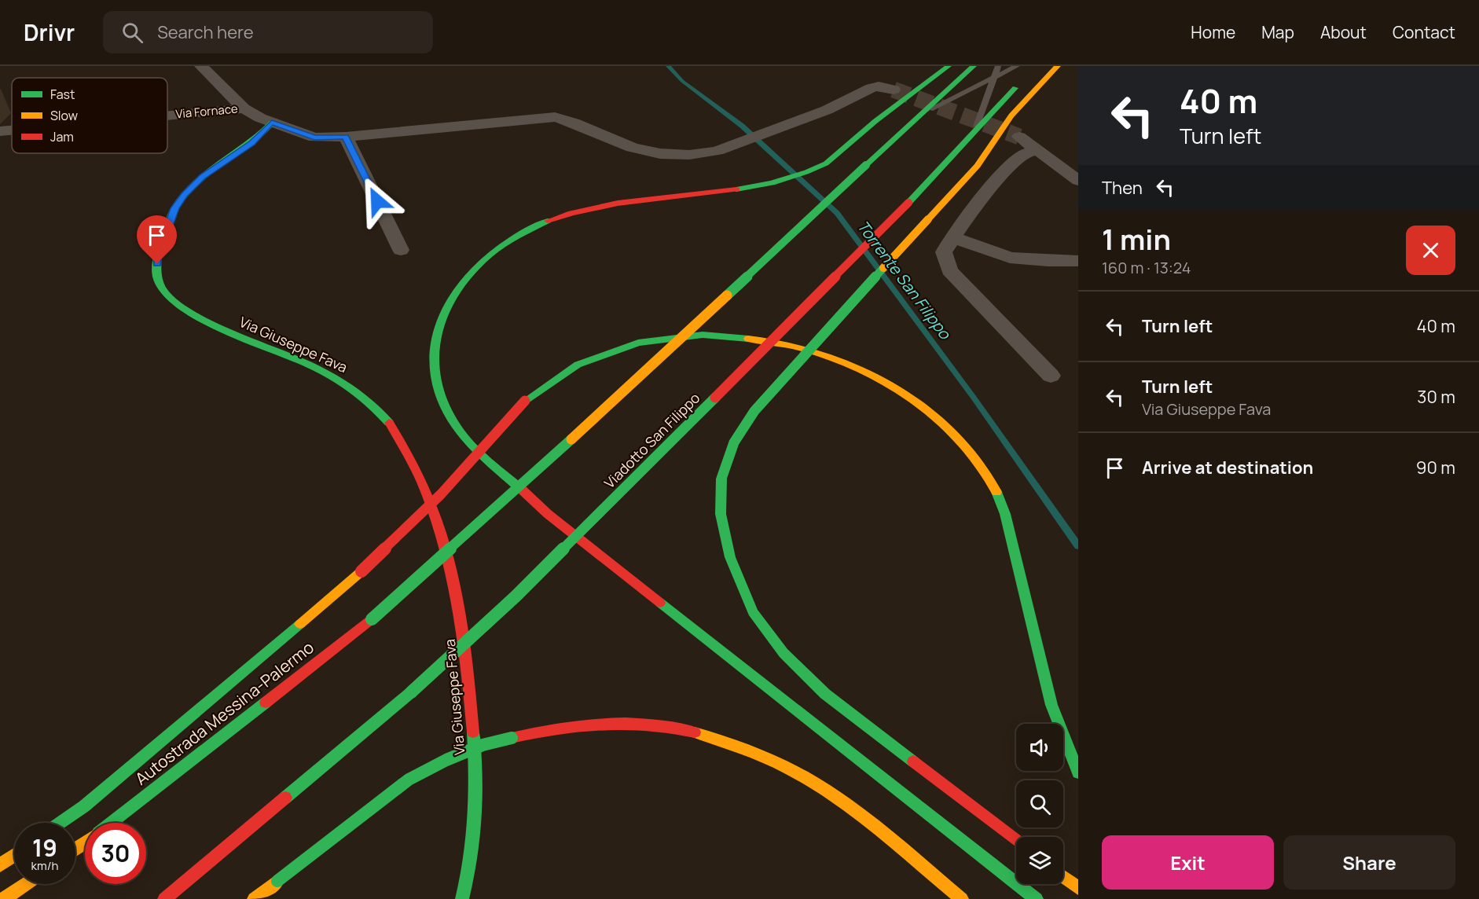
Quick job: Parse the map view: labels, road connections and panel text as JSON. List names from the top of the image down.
{
  "streets": {
    "main road": ["Via Giuseppe Fava", "Viadotto San Filippo", "Autostrada Messina-Palermo"],
    "street": ["Via Fornace"]
  },
  "water": ["Torrente San Filippo"],
  "legend": ["Fast", "Slow", "Jam"],
  "page": {
    "header": "Drivr",
    "search": "Search here",
    "nav": [
      "Home",
      "Map",
      "About",
      "Contact"
    ],
    "turn": ["40 m", "Turn left"],
    "then": "Then",
    "heading": ["1 min", "160 m · 13:24"],
    "list": [
      {
        "name": "Turn left",
        "value": "40 m"
      },
      {
        "name": "Turn left",
        "note": "Via Giuseppe Fava",
        "value": "30 m"
      },
      {
        "name": "Arrive at destination",
        "value": "90 m"
      }
    ],
    "speed": "19 km/h",
    "limit": "30",
    "buttons": ["Exit", "Share"]
  }
}
